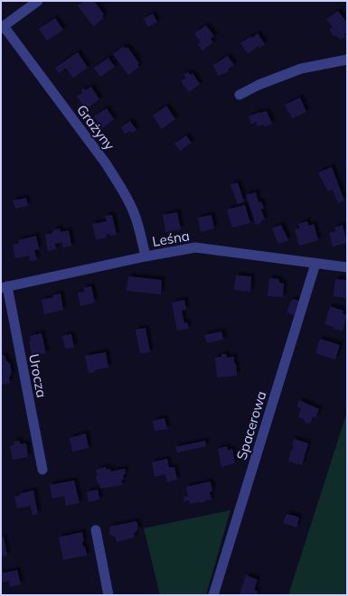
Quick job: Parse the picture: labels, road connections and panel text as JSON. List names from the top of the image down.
{
  "streets": {
    "street": [
      "Grażyny",
      "Leśna",
      "Urocza",
      "Spacerowa"
    ]
  },
  "crossings": [
    ["Grażyny", "Leśna"],
    ["Leśna", "Urocza"],
    ["Leśna", "Spacerowa"]
  ]
}
